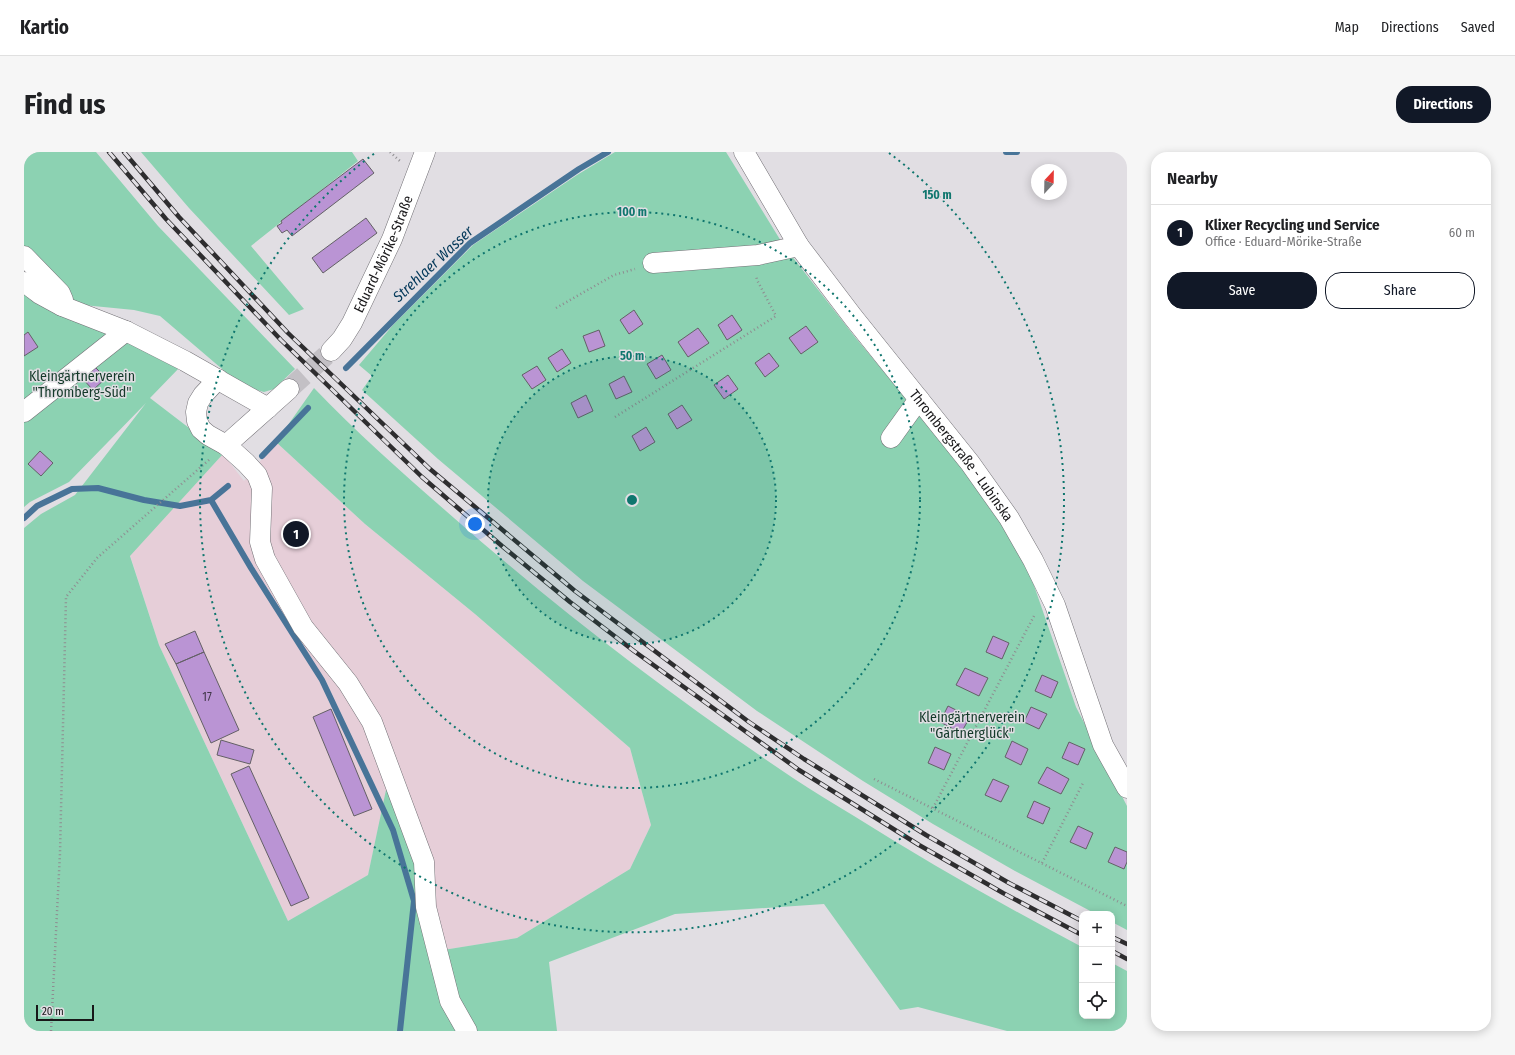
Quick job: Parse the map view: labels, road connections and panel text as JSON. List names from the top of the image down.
{
  "streets": {
    "street": ["Eduard-Mörike-Straße", "Thrombergstraße - Lubinska"]
  },
  "water": ["Strehlaer Wasser"],
  "parks": ["Kleingärtnerverein \"Thromberg-Süd\"", "Kleingärtnerverein \"Gärtnerglück\""],
  "house_numbers": ["17"],
  "scale_bar": "20 m",
  "north": "top",
  "page": {
    "header": "Kartio",
    "nav": ["Map", "Directions", "Saved"],
    "buttons": [
      "Directions",
      ["Save", "Share"]
    ],
    "title": "Find us",
    "heading": "Nearby",
    "list": [
      {
        "mark": "1",
        "name": "Klixer Recycling und Service",
        "note": "Office · Eduard-Mörike-Straße",
        "value": "60 m"
      }
    ],
    "pins": "1",
    "map_buttons": ["+", "−"],
    "scale": "20 m"
  },
  "rings": ["150 m", "100 m", "50 m"]
}
